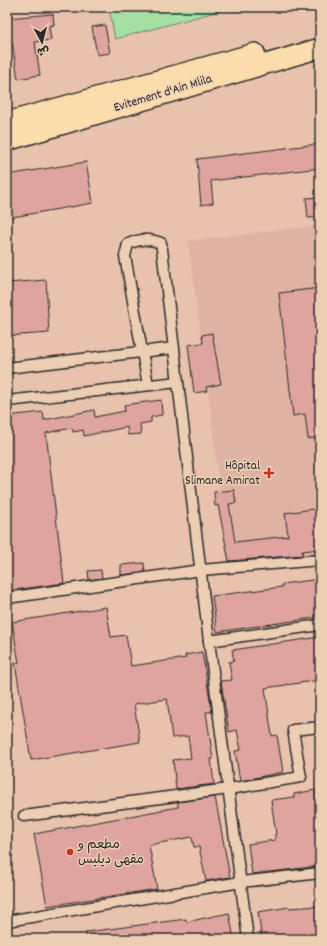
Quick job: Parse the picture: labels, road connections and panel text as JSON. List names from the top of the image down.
{
  "streets": {
    "highway": ["Evitement d'Ain Mlila"]
  },
  "places": {
    "health": ["Hôpital Slimane Amirat"],
    "other": ["مطعم و مقهى ديليس"]
  },
  "north": "bottom"
}
